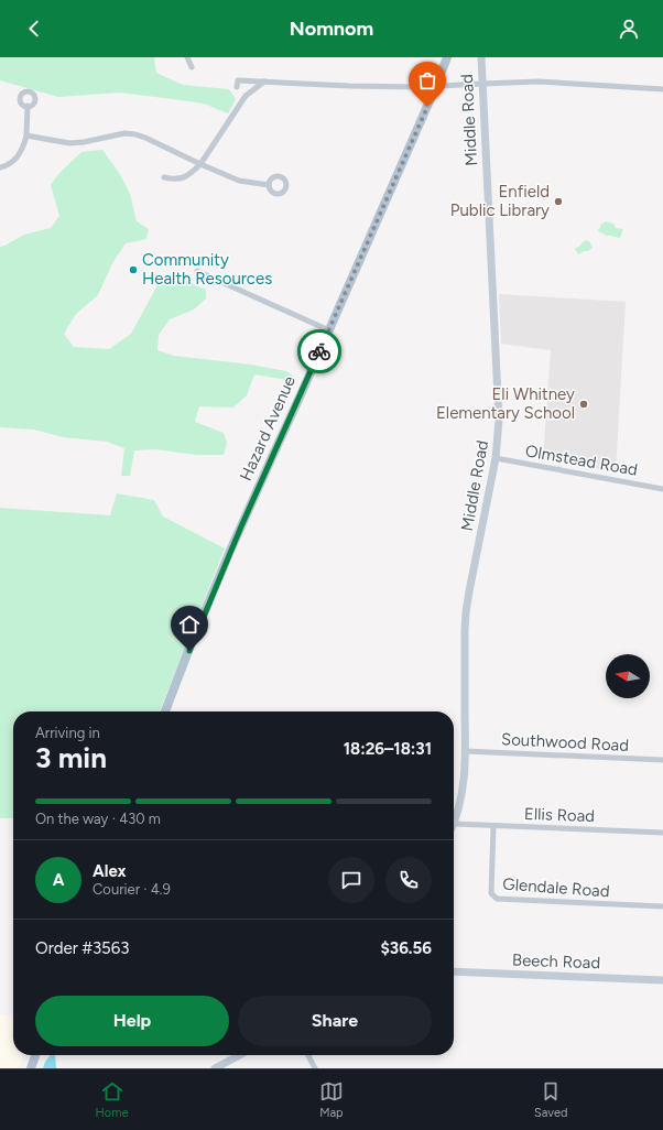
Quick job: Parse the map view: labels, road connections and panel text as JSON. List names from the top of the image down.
{
  "streets": {
    "main road": ["Hazard Avenue"],
    "street": [
      "Middle Road",
      "Olmstead Road",
      "Southwood Road",
      "Ellis Road",
      "Glendale Road",
      "Beech Road"
    ]
  },
  "crossings": [
    ["Middle Road", "Olmstead Road"],
    ["Middle Road", "Southwood Road"],
    ["Middle Road", "Ellis Road"],
    ["Ellis Road", "Glendale Road"]
  ],
  "places": ["Enfield Public Library", "Community Health Resources", "Eli Whitney Elementary School"],
  "north": "left",
  "page": {
    "header": "Nomnom",
    "heading": ["3 min", "Arriving in", "18:26–18:31"],
    "panel": [
      "Alex",
      "Courier · 4.9",
      "Order #3563",
      "$36.56"
    ],
    "bar": "On the way · 430 m",
    "round": "A",
    "buttons": ["Help", "Share"],
    "tabs": ["Home", "Map", "Saved"]
  }
}
